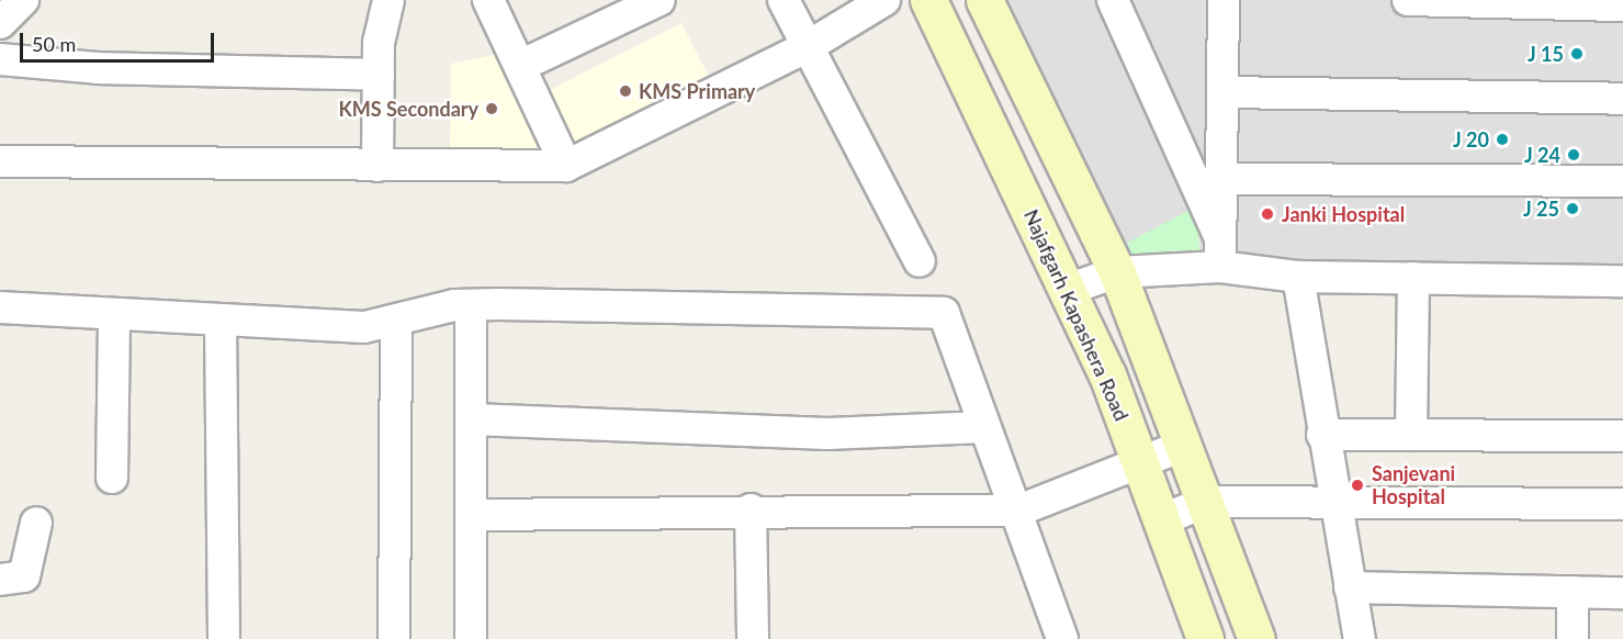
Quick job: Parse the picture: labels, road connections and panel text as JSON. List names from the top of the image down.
{
  "streets": {
    "main road": ["Najafgarh Kapashera Road"]
  },
  "places": [
    "J 15",
    "KMS Primary",
    "KMS Secondary",
    "J 20",
    "J 24",
    "J 25",
    "Janki Hospital",
    "Sanjevani Hospital"
  ],
  "scale_bar": "50 m"
}
